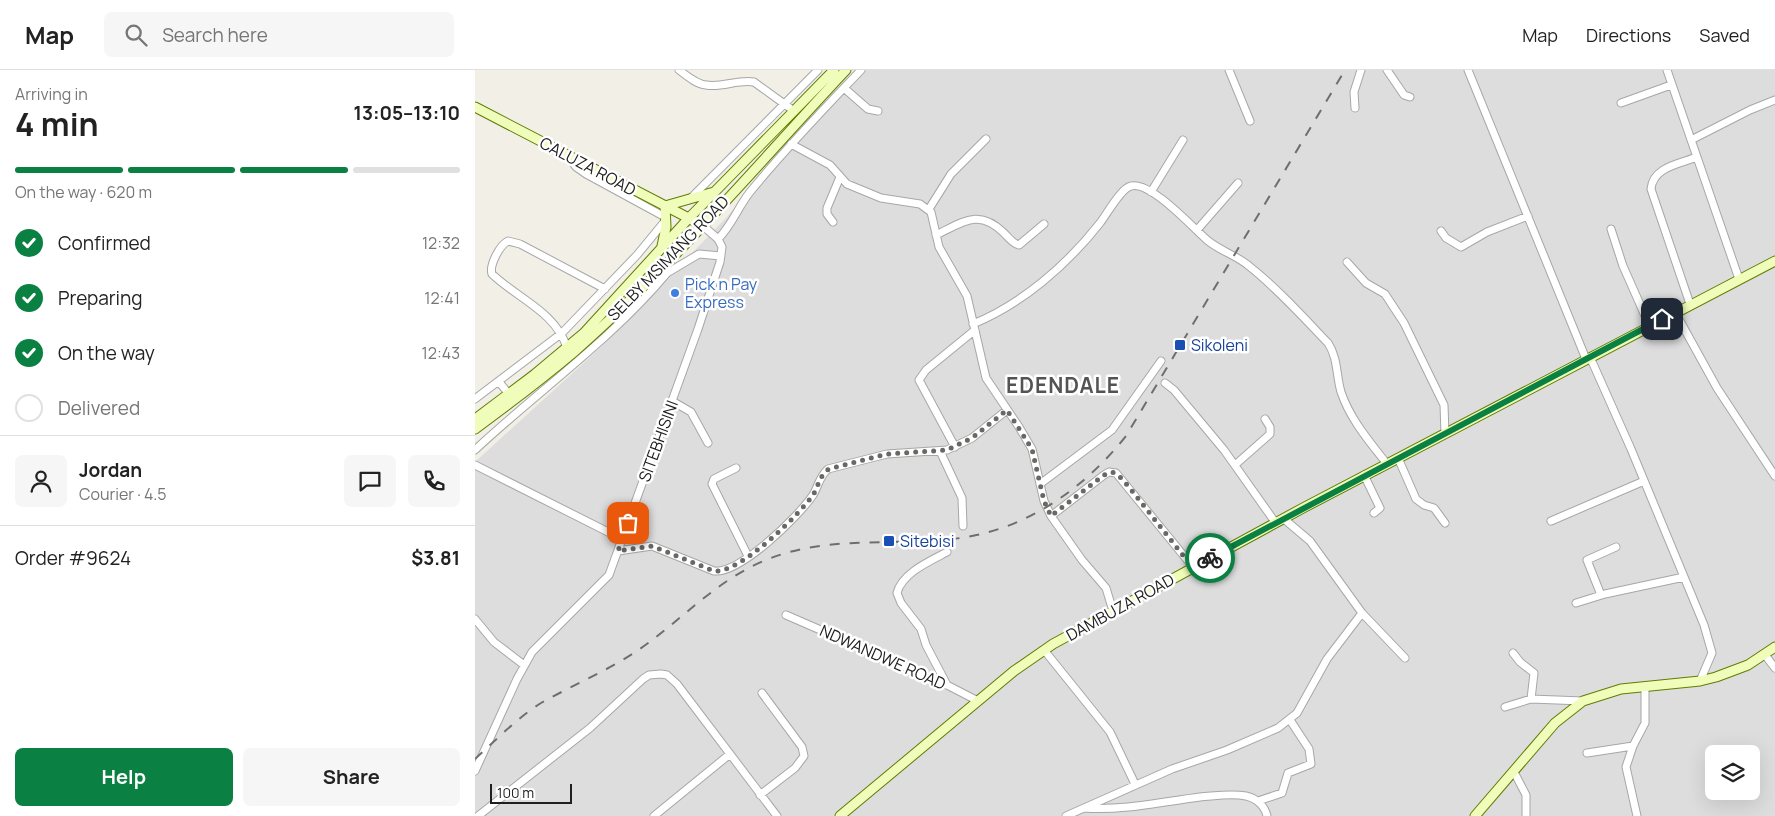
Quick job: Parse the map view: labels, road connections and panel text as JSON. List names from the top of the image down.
{
  "streets": {
    "street": [
      "CALUZA ROAD",
      "SELBY MSIMANG ROAD",
      "SITEBHISINI",
      "DAMBUZA ROAD",
      "NDWANDWE ROAD"
    ]
  },
  "crossings": [
    ["CALUZA ROAD", "SELBY MSIMANG ROAD"],
    ["DAMBUZA ROAD", "NDWANDWE ROAD"]
  ],
  "districts": ["EDENDALE"],
  "places": {
    "other": ["Pick n Pay Express"],
    "transit": ["Sikoleni", "Sitebisi"]
  },
  "scale_bar": "100 m",
  "page": {
    "header": "Map",
    "search": "Search here",
    "nav": ["Map", "Directions", "Saved"],
    "heading": ["4 min", "Arriving in", "13:05–13:10"],
    "panel": [
      "Jordan",
      "Courier · 4.5",
      "Order #9624",
      "$3.81"
    ],
    "bar": "On the way · 620 m",
    "list": [
      ["Confirmed", "12:32"],
      ["Preparing", "12:41"],
      ["On the way", "12:43"],
      "Delivered"
    ],
    "buttons": ["Help", "Share"],
    "scale": "100 m"
  }
}
